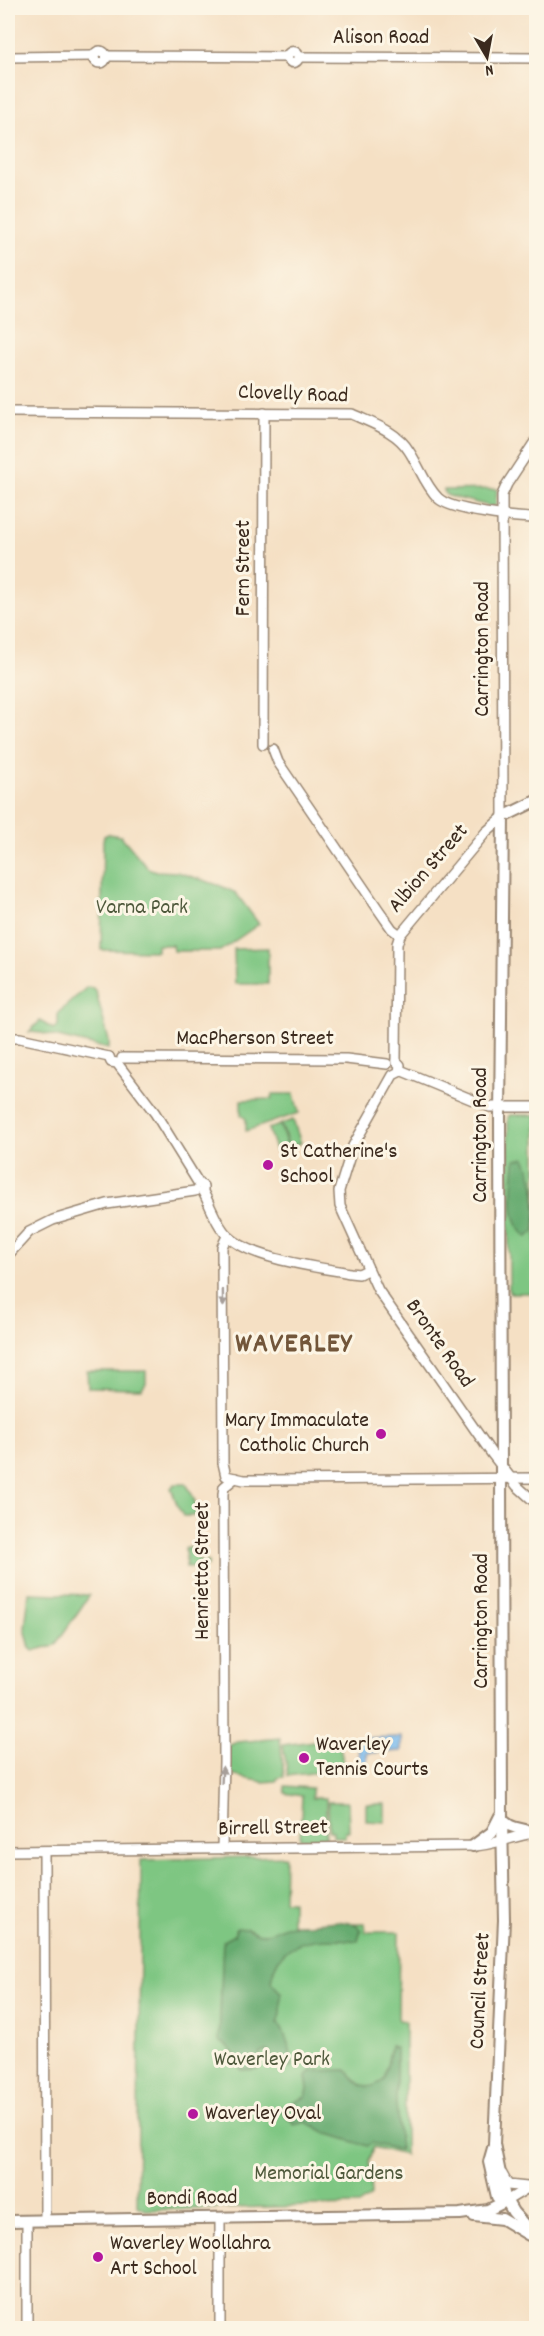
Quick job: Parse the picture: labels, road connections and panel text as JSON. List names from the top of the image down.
{
  "streets": {
    "main road": ["Carrington Road", "Council Street", "Bondi Road"],
    "street": [
      "Alison Road",
      "Clovelly Road",
      "Fern Street",
      "Albion Street",
      "MacPherson Street",
      "Bronte Road",
      "Henrietta Street",
      "Birrell Street"
    ]
  },
  "crossings": [
    ["Clovelly Road", "Fern Street"],
    ["Clovelly Road", "Carrington Road"],
    ["Fern Street", "Albion Street"],
    ["Carrington Road", "Albion Street"],
    ["Carrington Road", "MacPherson Street"],
    ["Carrington Road", "Bronte Road"],
    ["Carrington Road", "Birrell Street"],
    ["Carrington Road", "Council Street"],
    ["Albion Street", "MacPherson Street"],
    ["Albion Street", "Bronte Road"],
    ["Henrietta Street", "Birrell Street"],
    ["Birrell Street", "Council Street"],
    ["Council Street", "Bondi Road"]
  ],
  "districts": ["WAVERLEY"],
  "parks": ["Varna Park", "Waverley Park", "Memorial Gardens"],
  "places": [
    "St Catherine's School",
    "Mary Immaculate Catholic Church",
    "Waverley Tennis Courts",
    "Waverley Oval",
    "Waverley Woollahra Art School"
  ],
  "north": "bottom"
}
